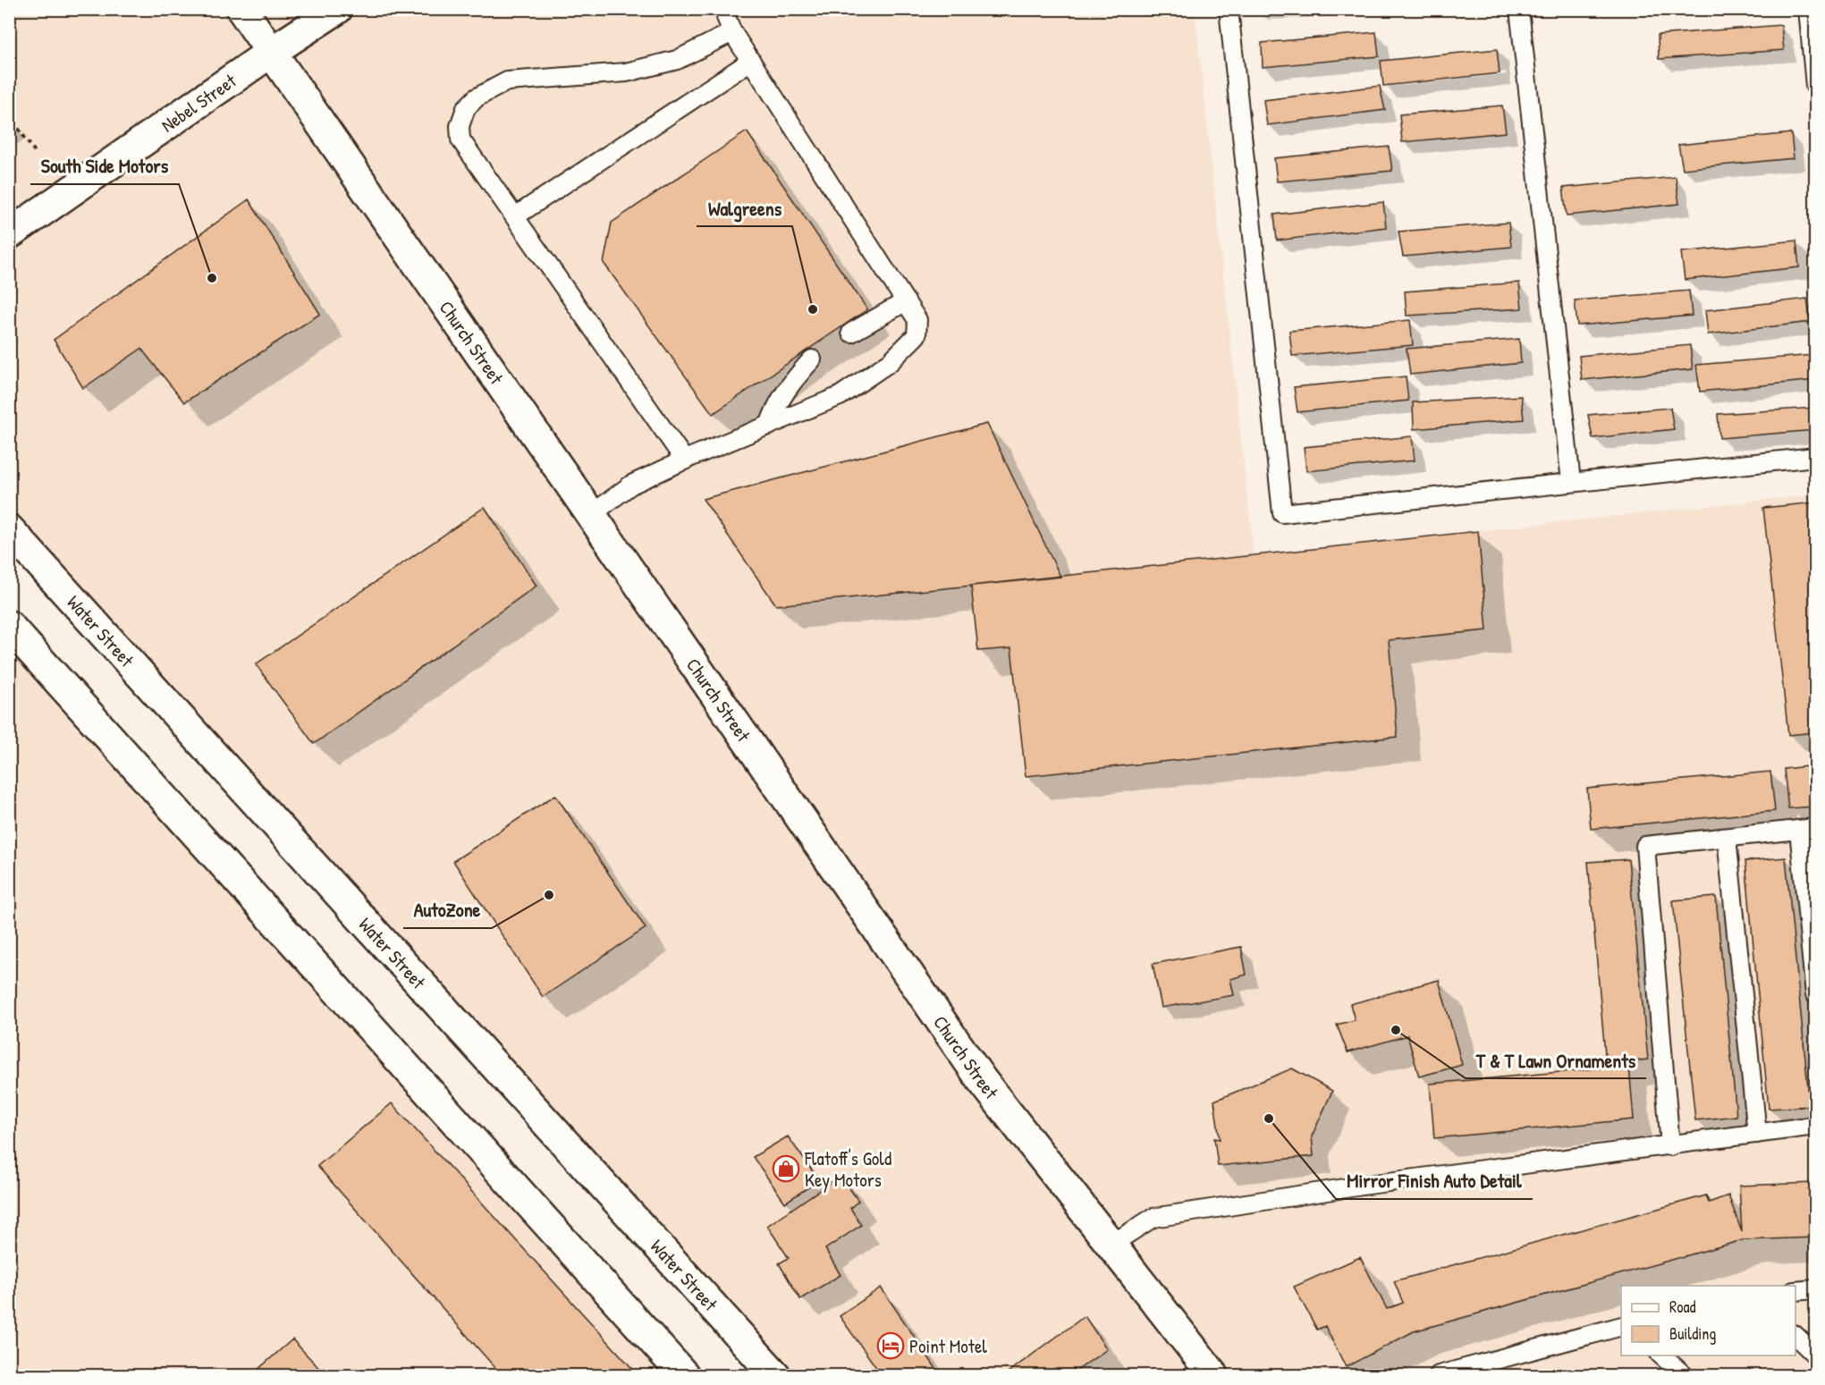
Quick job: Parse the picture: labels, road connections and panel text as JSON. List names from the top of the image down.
{
  "streets": {
    "main road": ["Nebel Street", "Church Street", "Water Street"]
  },
  "crossings": [
    ["Nebel Street", "Church Street"]
  ],
  "places": {
    "other": [
      "South Side Motors",
      "Walgreens",
      "AutoZone",
      "T & T Lawn Ornaments",
      "Mirror Finish Auto Detail"
    ],
    "shop": ["Flatoff's Gold Key Motors"],
    "hotel": ["Point Motel"]
  },
  "legend": ["Road", "Building"]
}
